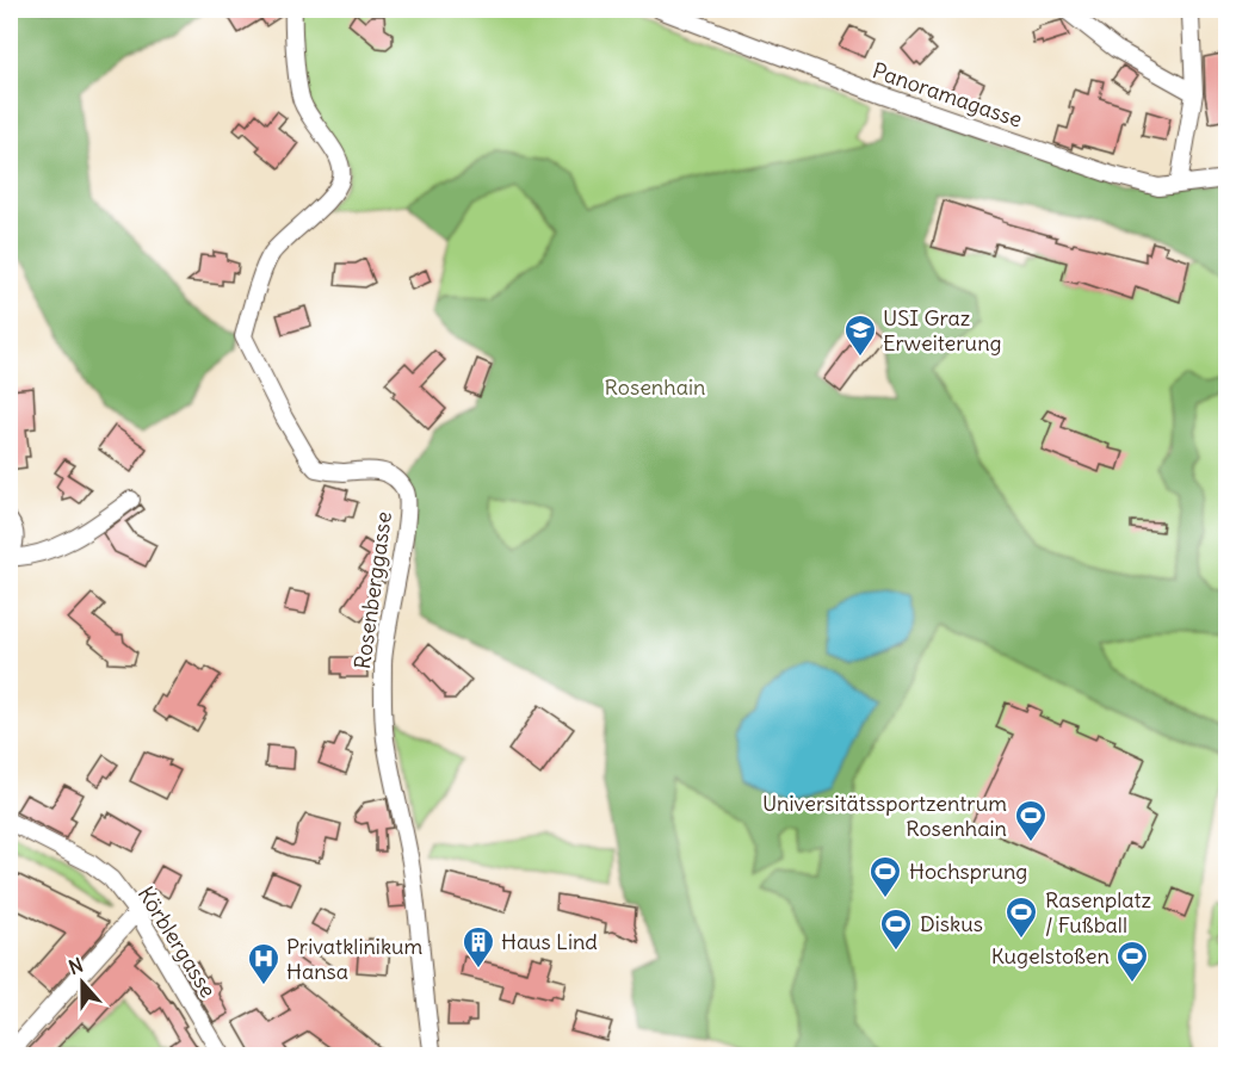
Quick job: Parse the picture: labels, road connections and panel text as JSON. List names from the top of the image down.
{
  "streets": {
    "street": ["Panoramagasse", "Rosenberggasse", "Körblergasse"]
  },
  "parks": ["Rosenhain"],
  "places": {
    "school or university": ["USI Graz Erweiterung"],
    "sports": [
      "Universitätssportzentrum Rosenhain",
      "Hochsprung",
      "Rasenplatz / Fußball",
      "Diskus",
      "Kugelstoßen"
    ],
    "building": ["Haus Lind"],
    "hospital": ["Privatklinikum Hansa"]
  },
  "north": "top"
}
